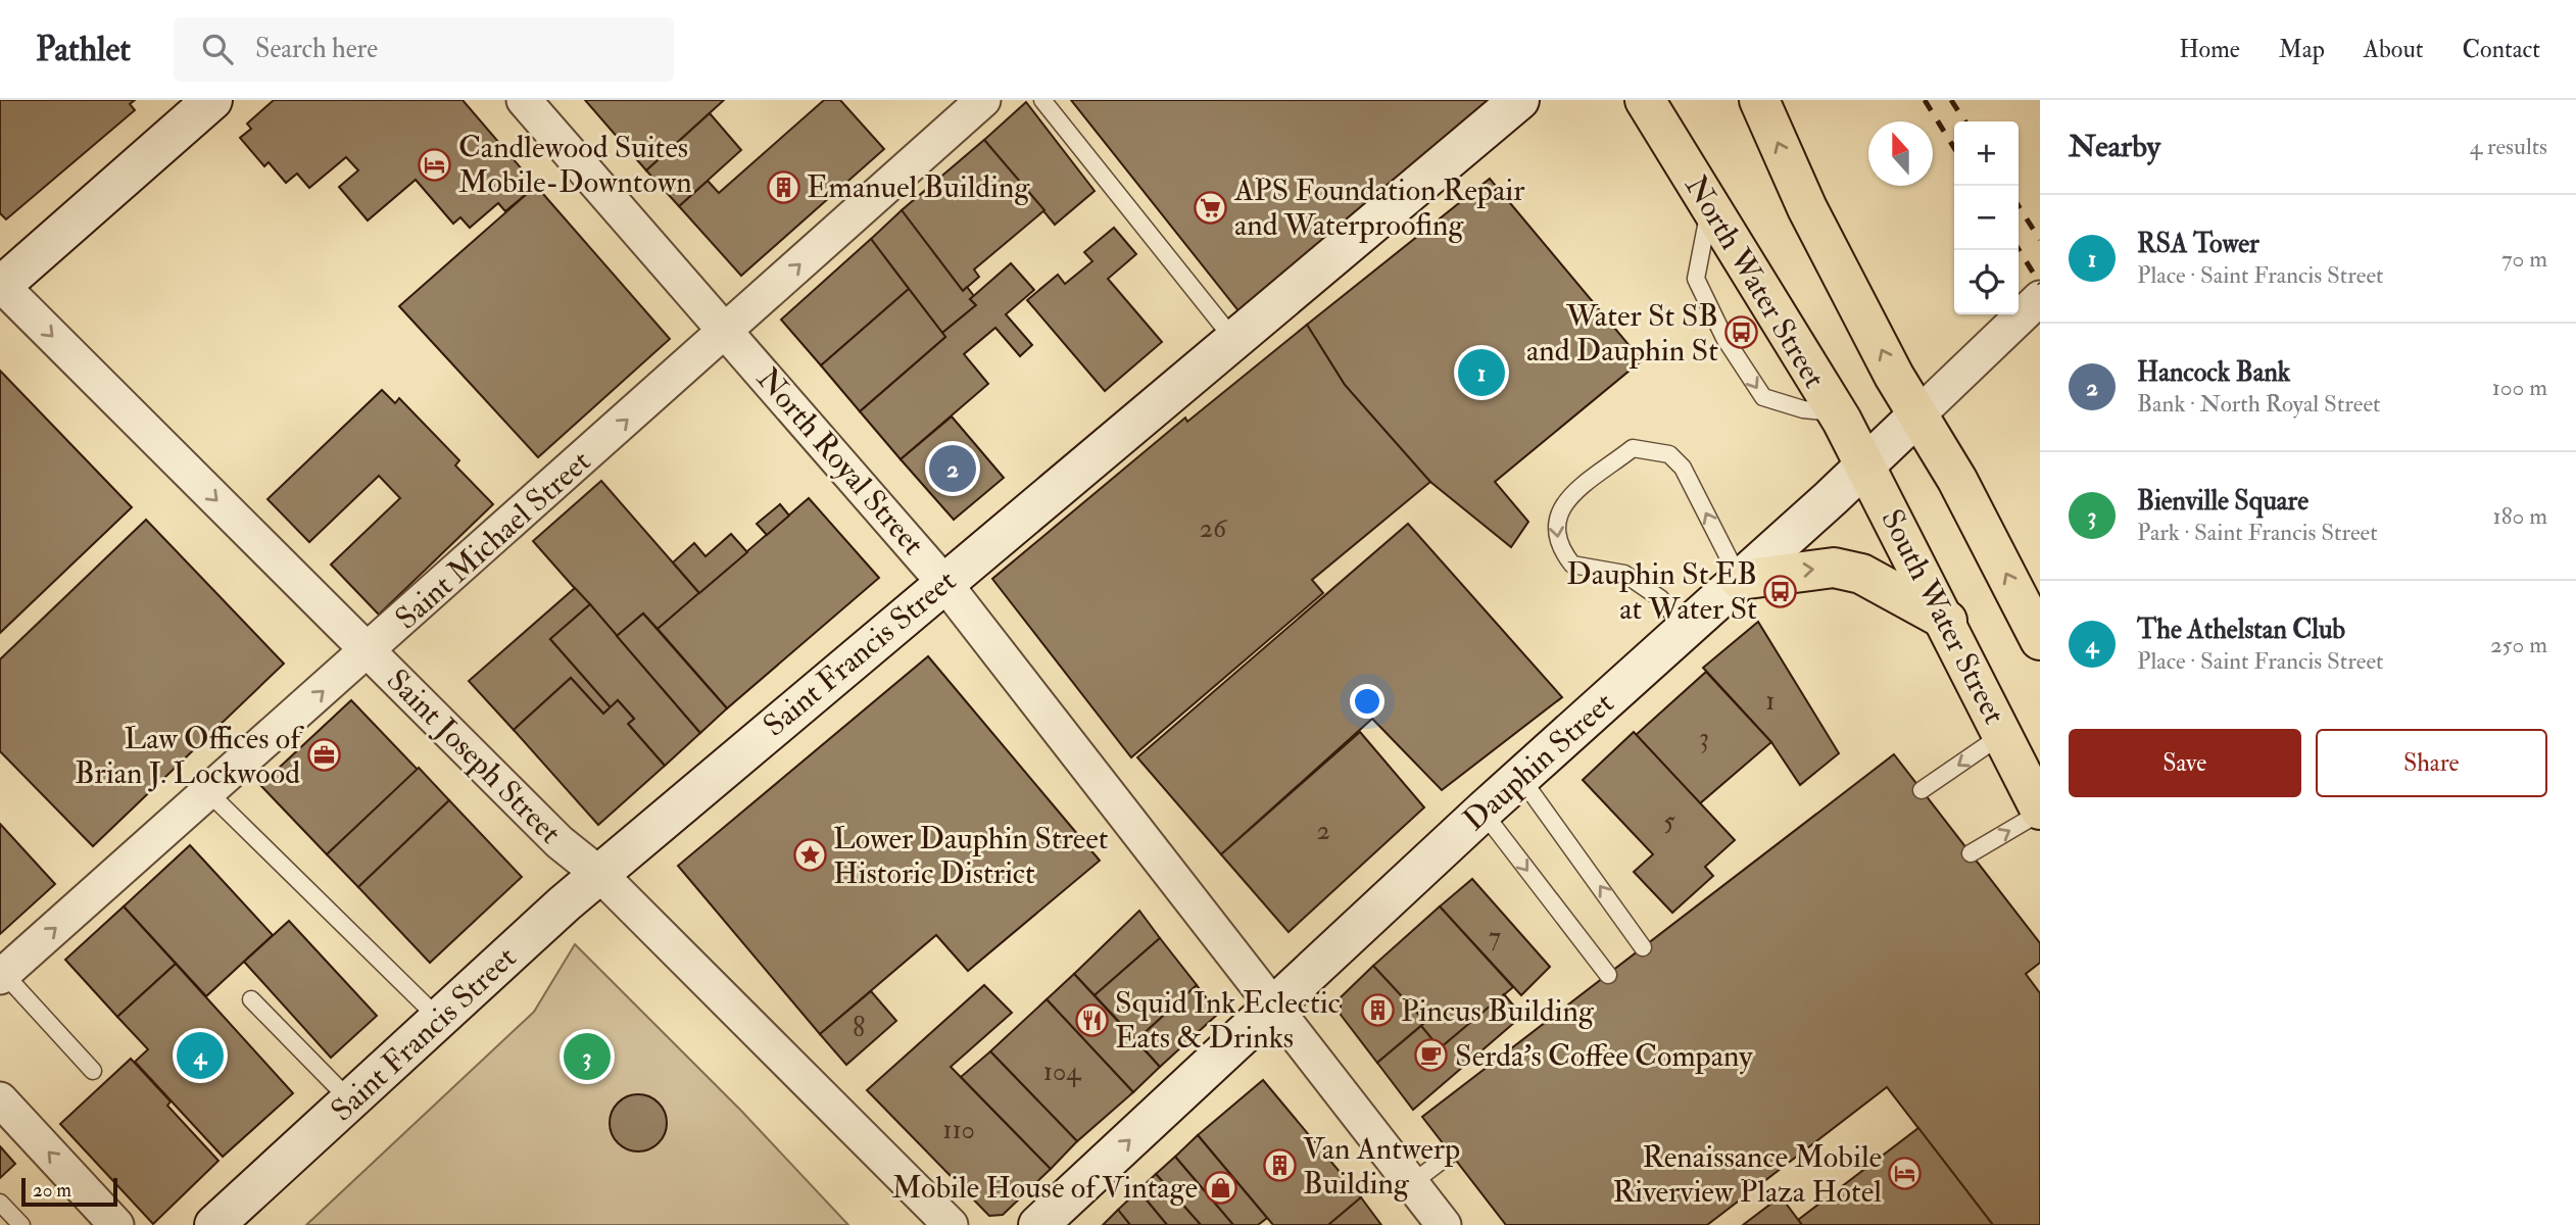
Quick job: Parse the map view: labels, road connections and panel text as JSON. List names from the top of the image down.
{
  "streets": {
    "highway": ["North Water Street", "South Water Street"],
    "street": [
      "North Royal Street",
      "Saint Michael Street",
      "Saint Francis Street",
      "Saint Joseph Street",
      "Dauphin Street"
    ]
  },
  "crossings": [
    ["North Water Street", "South Water Street"],
    ["North Water Street", "Dauphin Street"],
    ["North Royal Street", "Saint Michael Street"],
    ["North Royal Street", "Saint Francis Street"],
    ["North Royal Street", "Dauphin Street"],
    ["Saint Michael Street", "Saint Joseph Street"],
    ["South Water Street", "Dauphin Street"],
    ["Saint Francis Street", "Saint Joseph Street"]
  ],
  "one_way": ["Saint Michael Street", "Saint Joseph Street"],
  "places": {
    "hotel": ["Candlewood Suites Mobile-Downtown", "Renaissance Mobile Riverview Plaza Hotel"],
    "building": ["Emanuel Building", "Pincus Building", "Van Antwerp Building"],
    "supermarket": ["APS Foundation Repair and Waterproofing"],
    "bus stop": ["Water St SB and Dauphin St", "Dauphin St EB at Water St"],
    "office": ["Law Offices of Brian J. Lockwood"],
    "place": ["Lower Dauphin Street Historic District"],
    "restaurant": ["Squid Ink Eclectic Eats & Drinks"],
    "cafe": ["Serda's Coffee Company"],
    "shop": ["Mobile House of Vintage"]
  },
  "house_numbers": [
    "26",
    "1",
    "3",
    "5",
    "2",
    "7",
    "8",
    "104",
    "110"
  ],
  "scale_bar": "20 m",
  "north": "top",
  "page": {
    "header": "Pathlet",
    "search": "Search here",
    "nav": [
      "Home",
      "Map",
      "About",
      "Contact"
    ],
    "heading": ["Nearby", "4 results"],
    "map_buttons": ["+", "−"],
    "list": [
      {
        "mark": "1",
        "name": "RSA Tower",
        "note": "Place · Saint Francis Street",
        "value": "70 m"
      },
      {
        "mark": "2",
        "name": "Hancock Bank",
        "note": "Bank · North Royal Street",
        "value": "100 m"
      },
      {
        "mark": "3",
        "name": "Bienville Square",
        "note": "Park · Saint Francis Street",
        "value": "180 m"
      },
      {
        "mark": "4",
        "name": "The Athelstan Club",
        "note": "Place · Saint Francis Street",
        "value": "250 m"
      }
    ],
    "pins": [
      "1",
      "2",
      "4",
      "3"
    ],
    "buttons": ["Save", "Share"],
    "scale": "20 m"
  }
}
